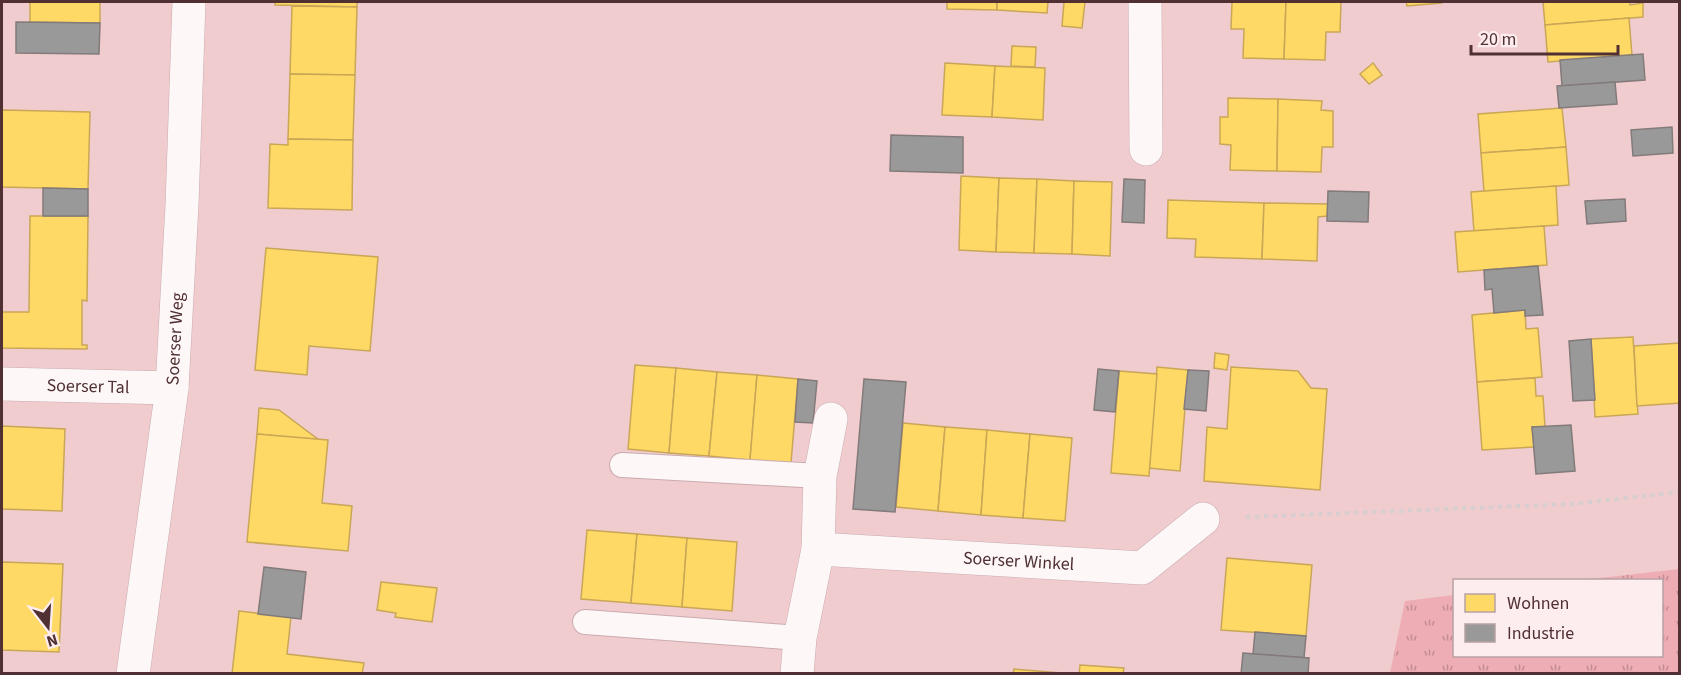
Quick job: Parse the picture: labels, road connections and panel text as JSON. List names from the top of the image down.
{
  "streets": {
    "street": ["Soerser Weg", "Soerser Tal", "Soerser Winkel"]
  },
  "crossings": [
    ["Soerser Weg", "Soerser Tal"]
  ],
  "legend": ["Wohnen", "Industrie"],
  "scale_bar": "20 m",
  "north": "bottom"
}
